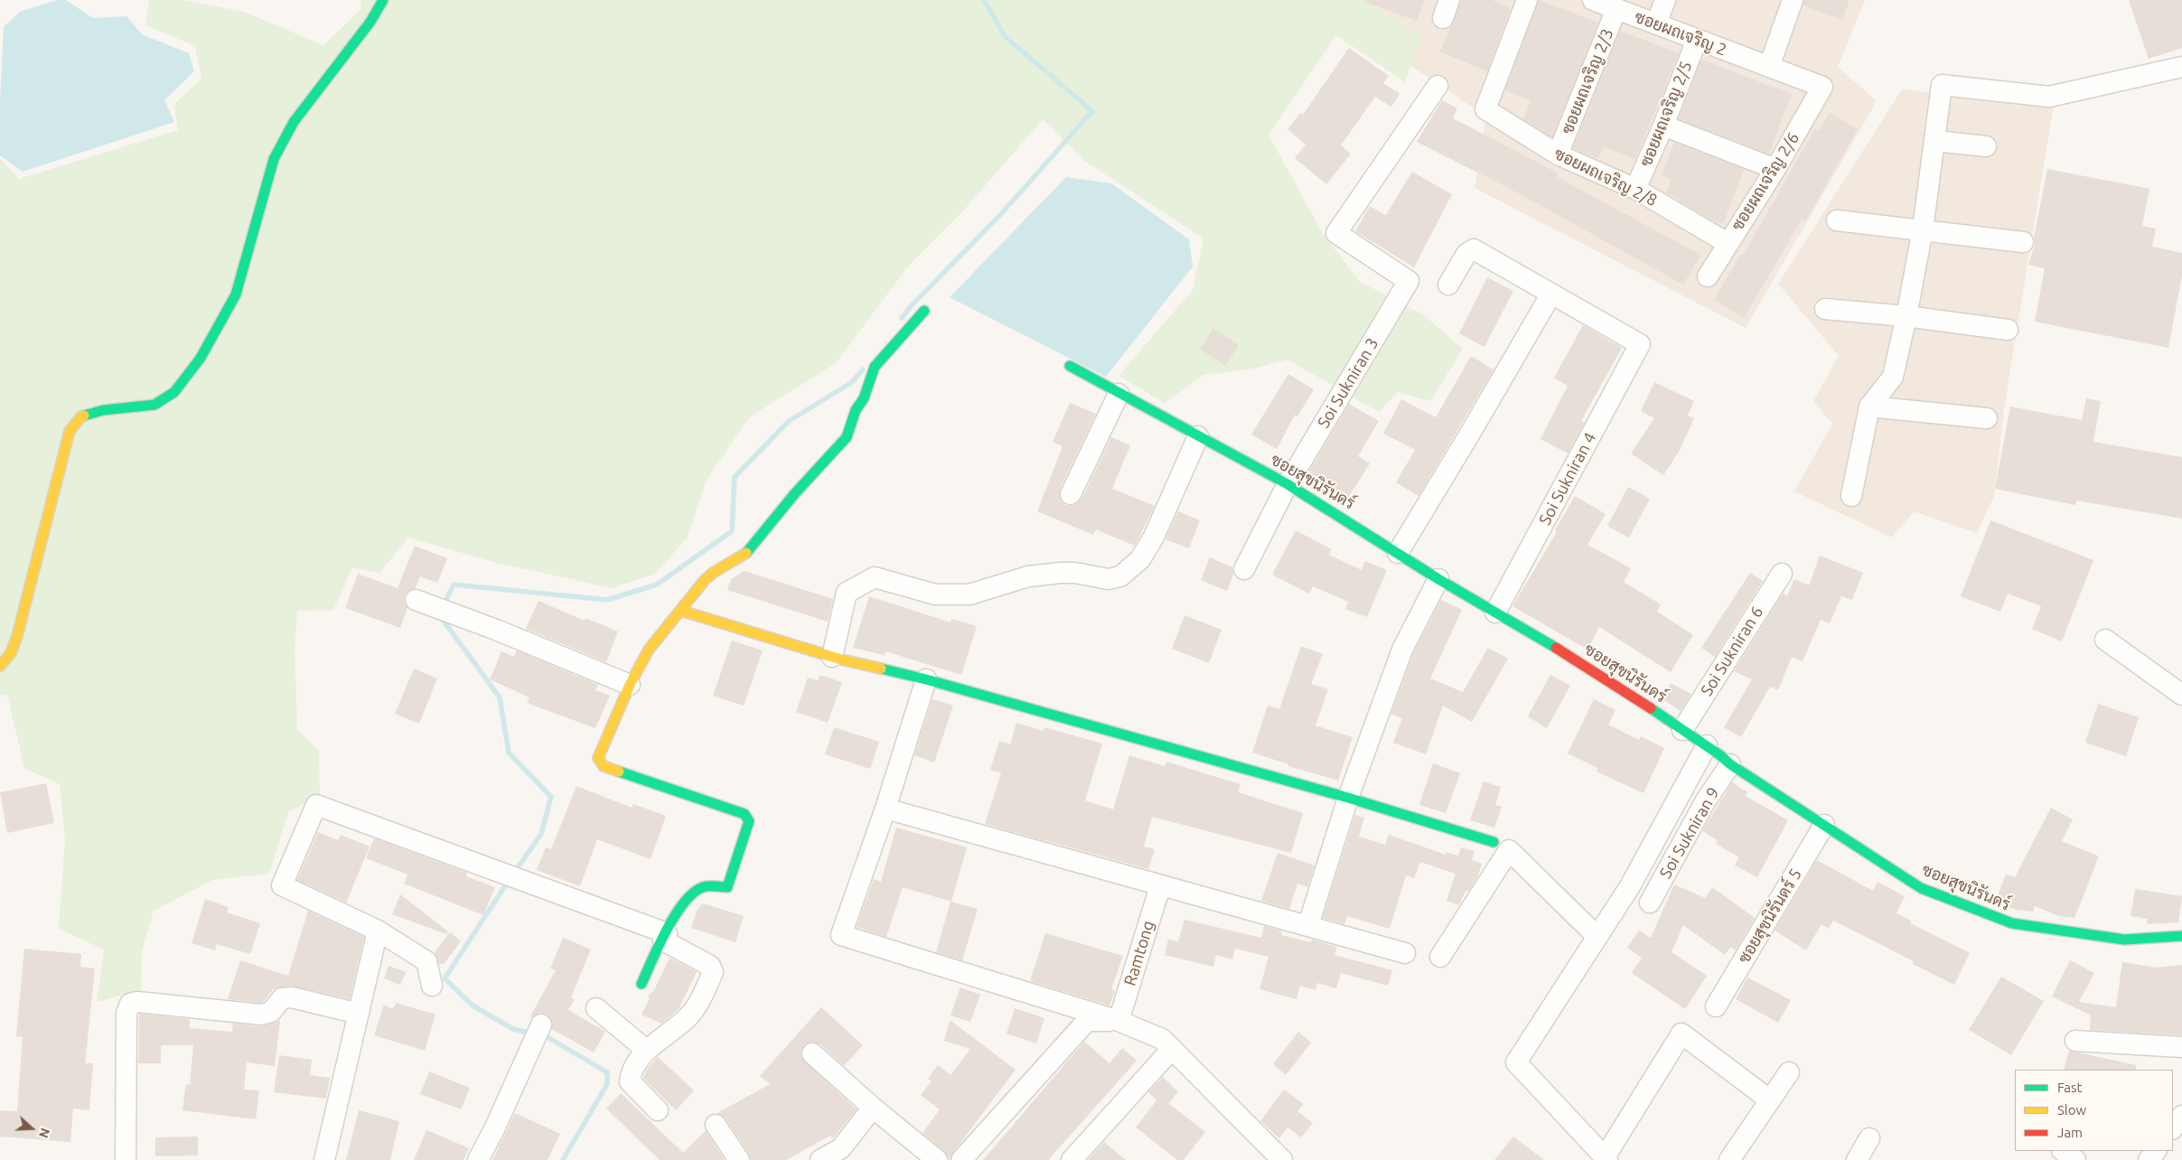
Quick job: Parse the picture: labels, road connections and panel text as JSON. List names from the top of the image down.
{
  "streets": {
    "street": [
      "ซอยผถเจริญ 2",
      "ซอยผถเจริญ 2/3",
      "ซอยผถเจริญ 2/5",
      "ซอยผถเจริญ 2/8",
      "ซอยผถเจริญ 2/6",
      "Soi Sukniran 3",
      "Soi Sukniran 4",
      "ซอยสุขนิรันดร์",
      "Soi Sukniran 6",
      "Soi Sukniran 9",
      "ซอยสุขนิรันดร์ 5",
      "Ramtong"
    ]
  },
  "crossings": [
    ["ซอยผถเจริญ 2", "ซอยผถเจริญ 2/3"],
    ["ซอยผถเจริญ 2", "ซอยผถเจริญ 2/5"],
    ["ซอยผถเจริญ 2", "ซอยผถเจริญ 2/6"],
    ["ซอยผถเจริญ 2/3", "ซอยผถเจริญ 2/8"],
    ["ซอยผถเจริญ 2/5", "ซอยผถเจริญ 2/8"],
    ["ซอยผถเจริญ 2/8", "ซอยผถเจริญ 2/6"],
    ["Soi Sukniran 3", "ซอยสุขนิรันดร์"],
    ["Soi Sukniran 4", "ซอยสุขนิรันดร์"],
    ["ซอยสุขนิรันดร์", "Soi Sukniran 6"],
    ["ซอยสุขนิรันดร์", "Soi Sukniran 9"],
    ["ซอยสุขนิรันดร์", "ซอยสุขนิรันดร์ 5"]
  ],
  "legend": ["Fast", "Slow", "Jam"],
  "north": "right"
}
